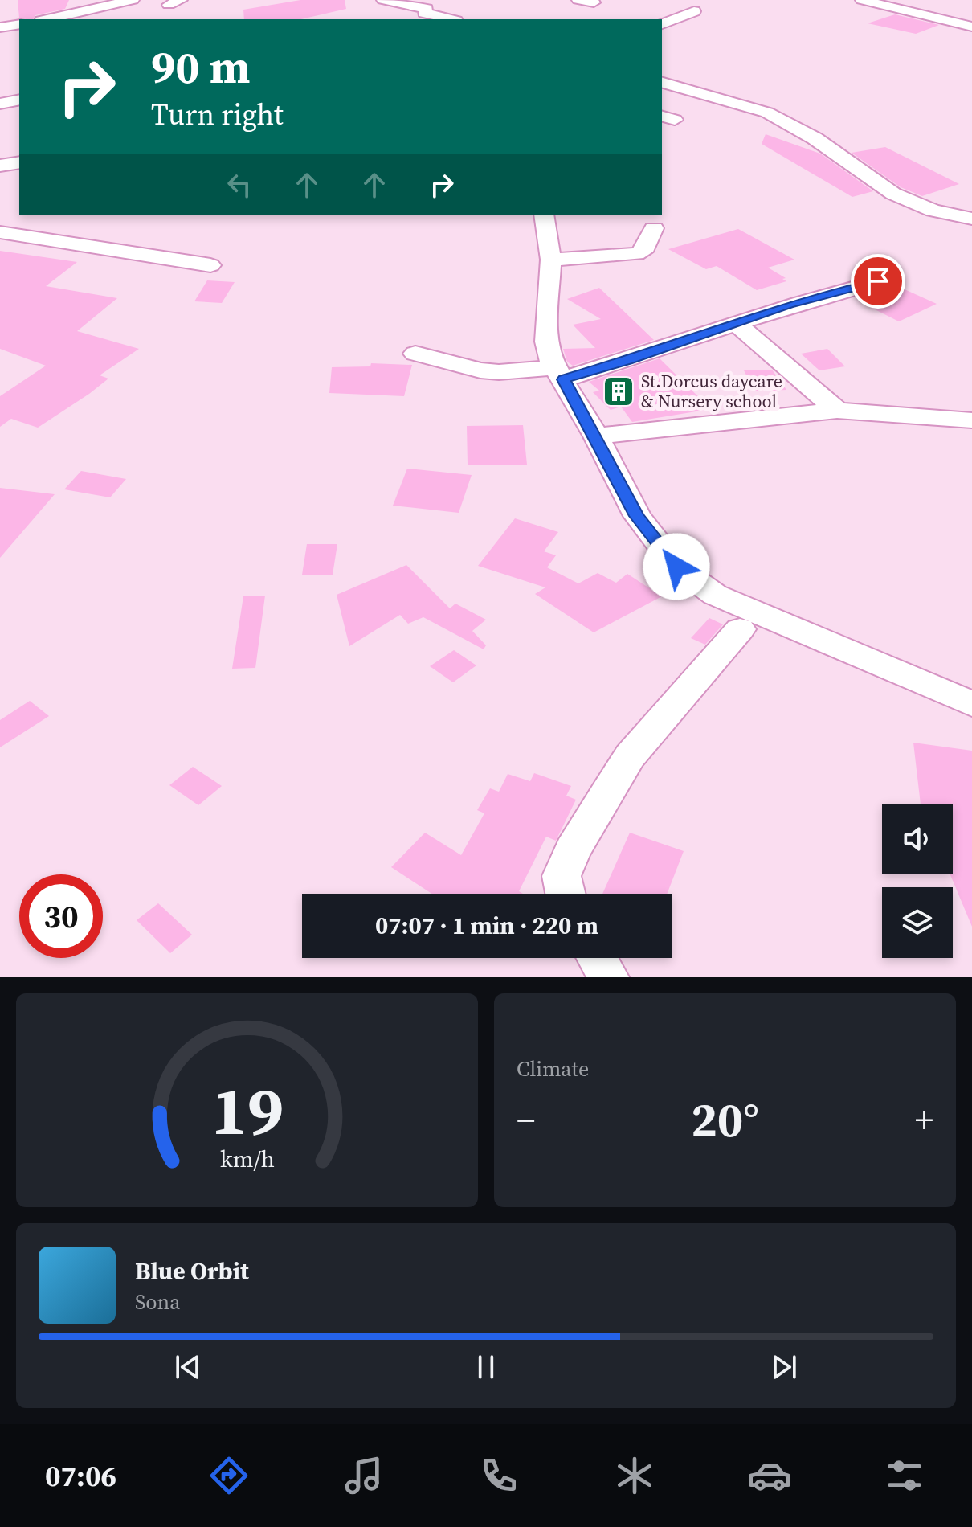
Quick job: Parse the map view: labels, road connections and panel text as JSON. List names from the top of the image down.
{
  "places": {
    "building": ["St.Dorcus daycare & Nursery school"]
  },
  "page": {
    "turn": ["90 m", "Turn right"],
    "limit": "30",
    "trip": "07:07 · 1 min · 220 m",
    "tile": "Climate",
    "heat": ["−", "20°", "+"],
    "song": ["Blue Orbit", "Sona"],
    "tabs": "07:06",
    "gauge": ["19", "km/h"]
  }
}
